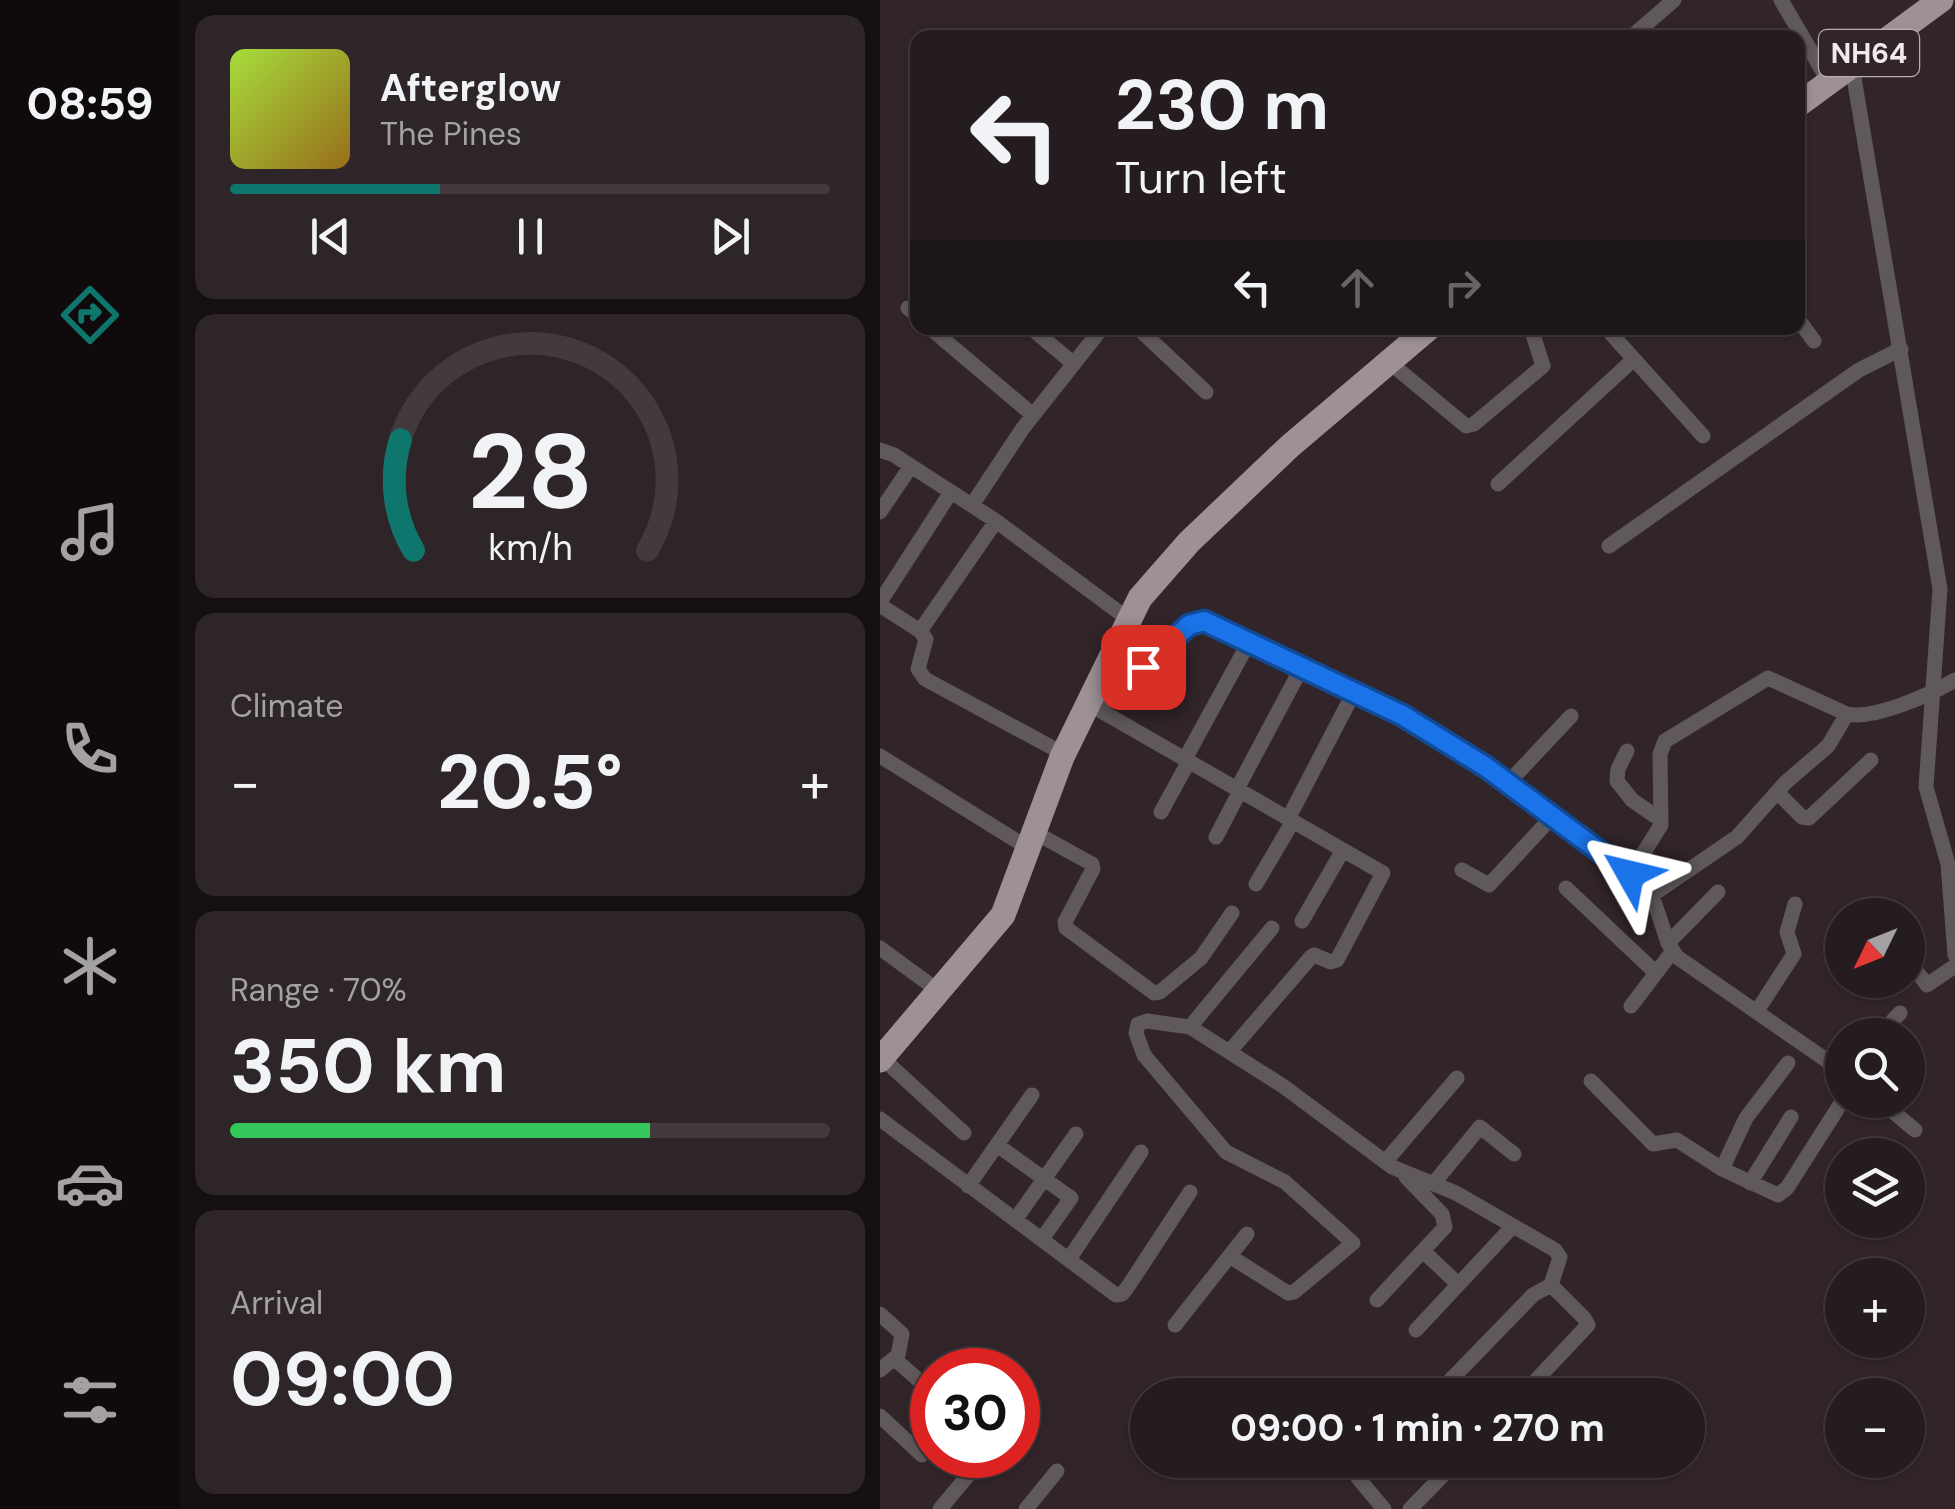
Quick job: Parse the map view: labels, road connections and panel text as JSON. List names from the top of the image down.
{
  "streets": {
    "highway": ["NH64"]
  },
  "north": "bottom left",
  "page": {
    "tabs": "08:59",
    "turn": ["230 m", "Turn left"],
    "song": ["Afterglow", "The Pines"],
    "tile": [
      "Climate",
      ["Range · 70%", "350 km"],
      ["Arrival", "09:00"]
    ],
    "heat": ["−", "20.5°", "+"],
    "map_buttons": ["+", "−"],
    "limit": "30",
    "trip": "09:00 · 1 min · 270 m",
    "gauge": ["28", "km/h"]
  }
}
